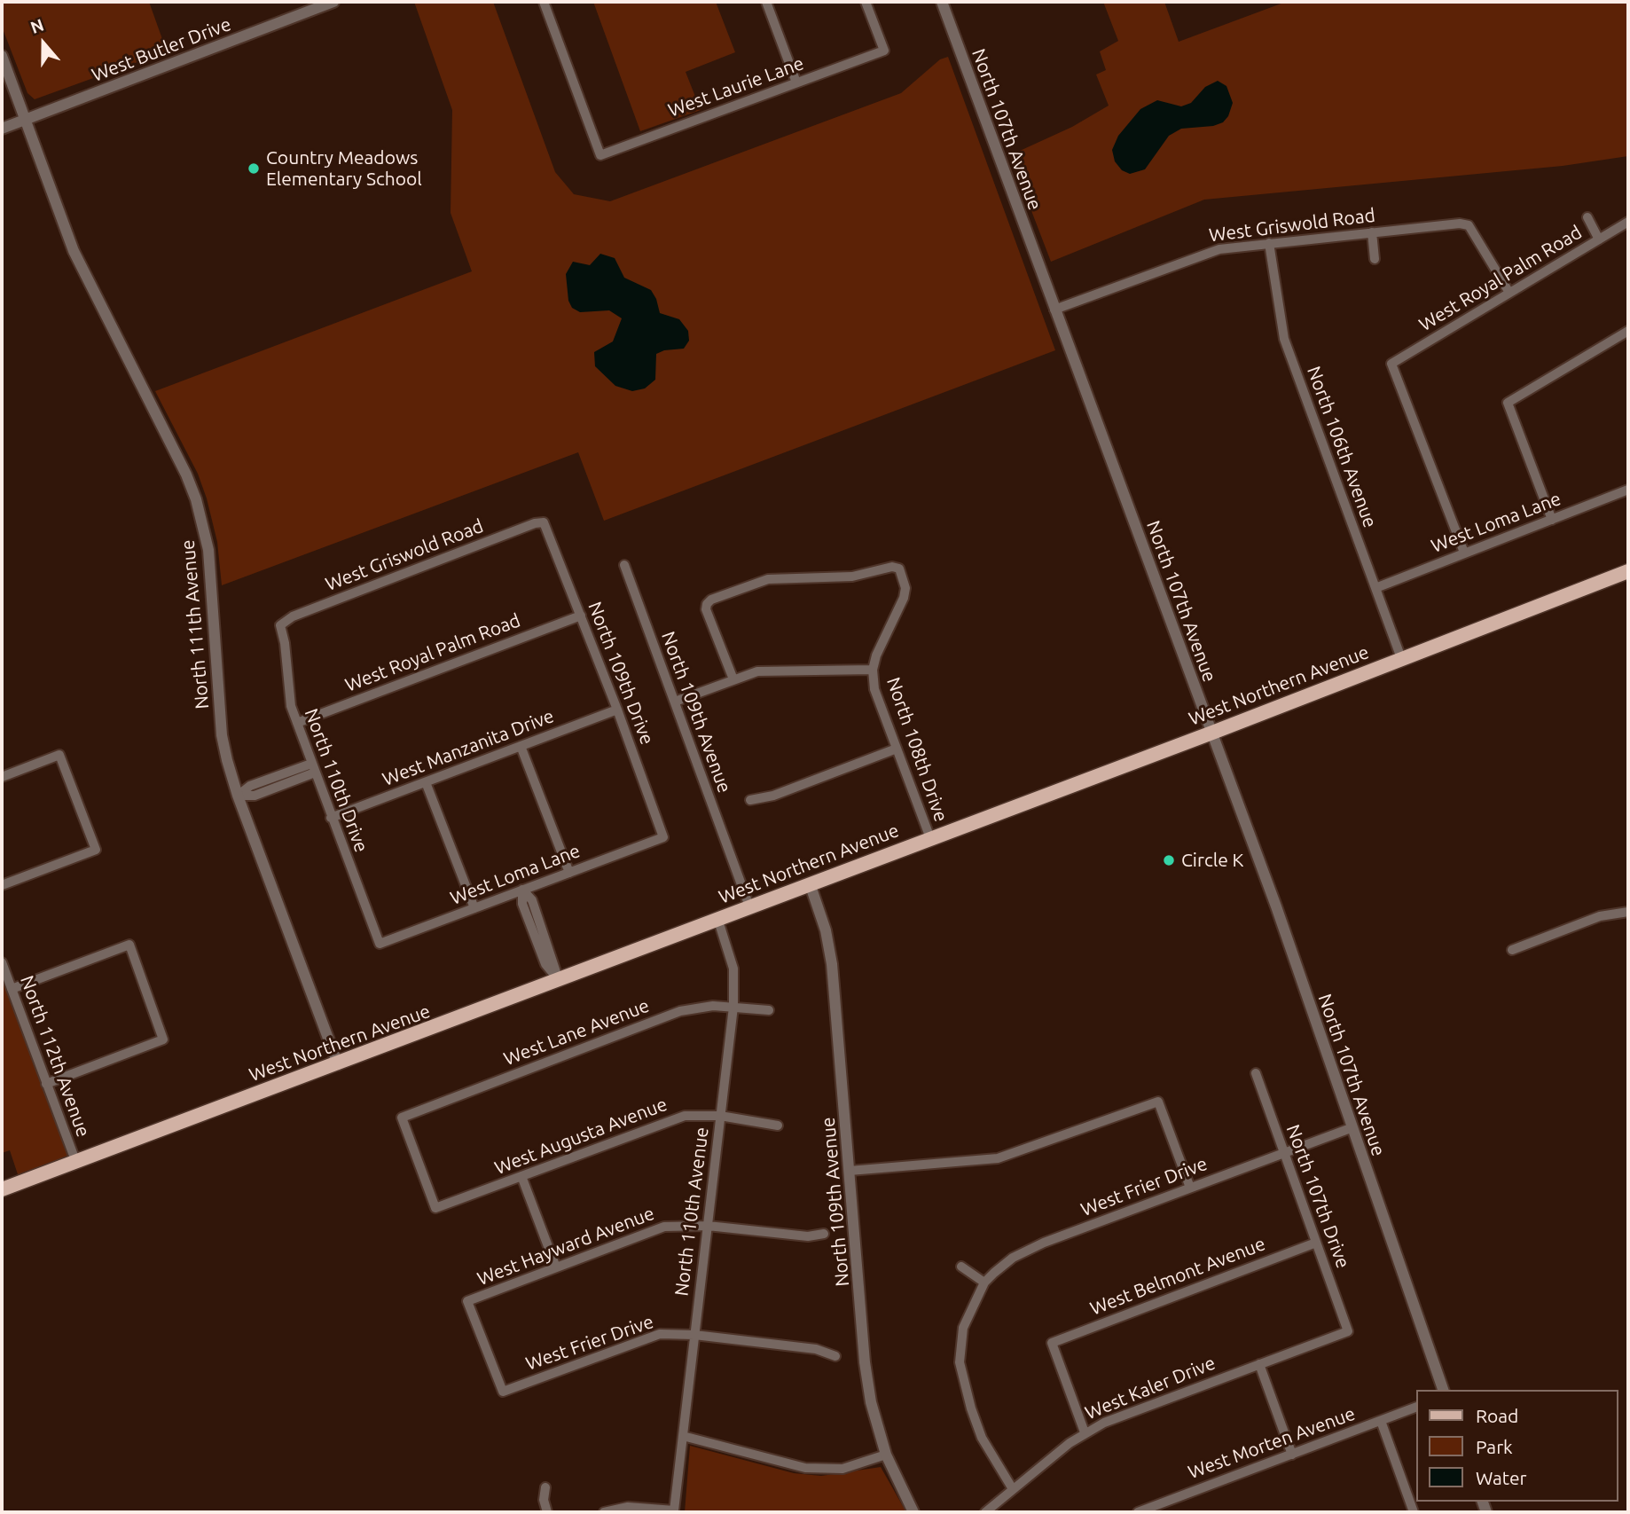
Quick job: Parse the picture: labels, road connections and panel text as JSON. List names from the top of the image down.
{
  "streets": {
    "main road": ["West Northern Avenue"],
    "street": [
      "West Butler Drive",
      "West Laurie Lane",
      "North 107th Avenue",
      "West Griswold Road",
      "West Royal Palm Road",
      "North 106th Avenue",
      "West Loma Lane",
      "North 111th Avenue",
      "North 109th Drive",
      "North 109th Avenue",
      "West Manzanita Drive",
      "North 108th Drive",
      "North 110th Drive",
      "West Lane Avenue",
      "North 112th Avenue",
      "West Augusta Avenue",
      "West Frier Drive",
      "North 107th Drive",
      "North 110th Avenue",
      "West Hayward Avenue",
      "West Belmont Avenue",
      "West Kaler Drive",
      "West Morten Avenue"
    ]
  },
  "crossings": [
    ["West Butler Drive", "North 111th Avenue"],
    ["North 107th Avenue", "West Griswold Road"],
    ["North 107th Avenue", "West Northern Avenue"],
    ["North 107th Avenue", "West Frier Drive"],
    ["West Griswold Road", "West Royal Palm Road"],
    ["West Griswold Road", "North 106th Avenue"],
    ["West Griswold Road", "North 109th Drive"],
    ["West Griswold Road", "North 110th Drive"],
    ["West Royal Palm Road", "West Loma Lane"],
    ["West Royal Palm Road", "North 109th Drive"],
    ["West Royal Palm Road", "North 110th Drive"],
    ["North 106th Avenue", "West Loma Lane"],
    ["North 106th Avenue", "West Northern Avenue"],
    ["West Loma Lane", "North 109th Drive"],
    ["West Loma Lane", "North 110th Drive"],
    ["North 111th Avenue", "West Northern Avenue"],
    ["North 109th Drive", "West Manzanita Drive"],
    ["West Northern Avenue", "North 109th Avenue"],
    ["West Northern Avenue", "North 108th Drive"],
    ["West Northern Avenue", "North 112th Avenue"],
    ["West Northern Avenue", "North 110th Avenue"],
    ["West Manzanita Drive", "North 110th Drive"],
    ["West Lane Avenue", "West Augusta Avenue"],
    ["West Lane Avenue", "North 110th Avenue"],
    ["West Augusta Avenue", "North 110th Avenue"],
    ["West Frier Drive", "North 107th Drive"],
    ["West Frier Drive", "North 110th Avenue"],
    ["West Frier Drive", "West Hayward Avenue"],
    ["North 107th Drive", "West Belmont Avenue"],
    ["North 107th Drive", "West Kaler Drive"],
    ["North 110th Avenue", "West Hayward Avenue"],
    ["West Belmont Avenue", "West Kaler Drive"]
  ],
  "places": ["Country Meadows Elementary School", "Circle K"],
  "legend": ["Road", "Park", "Water"],
  "north": "top"
}
